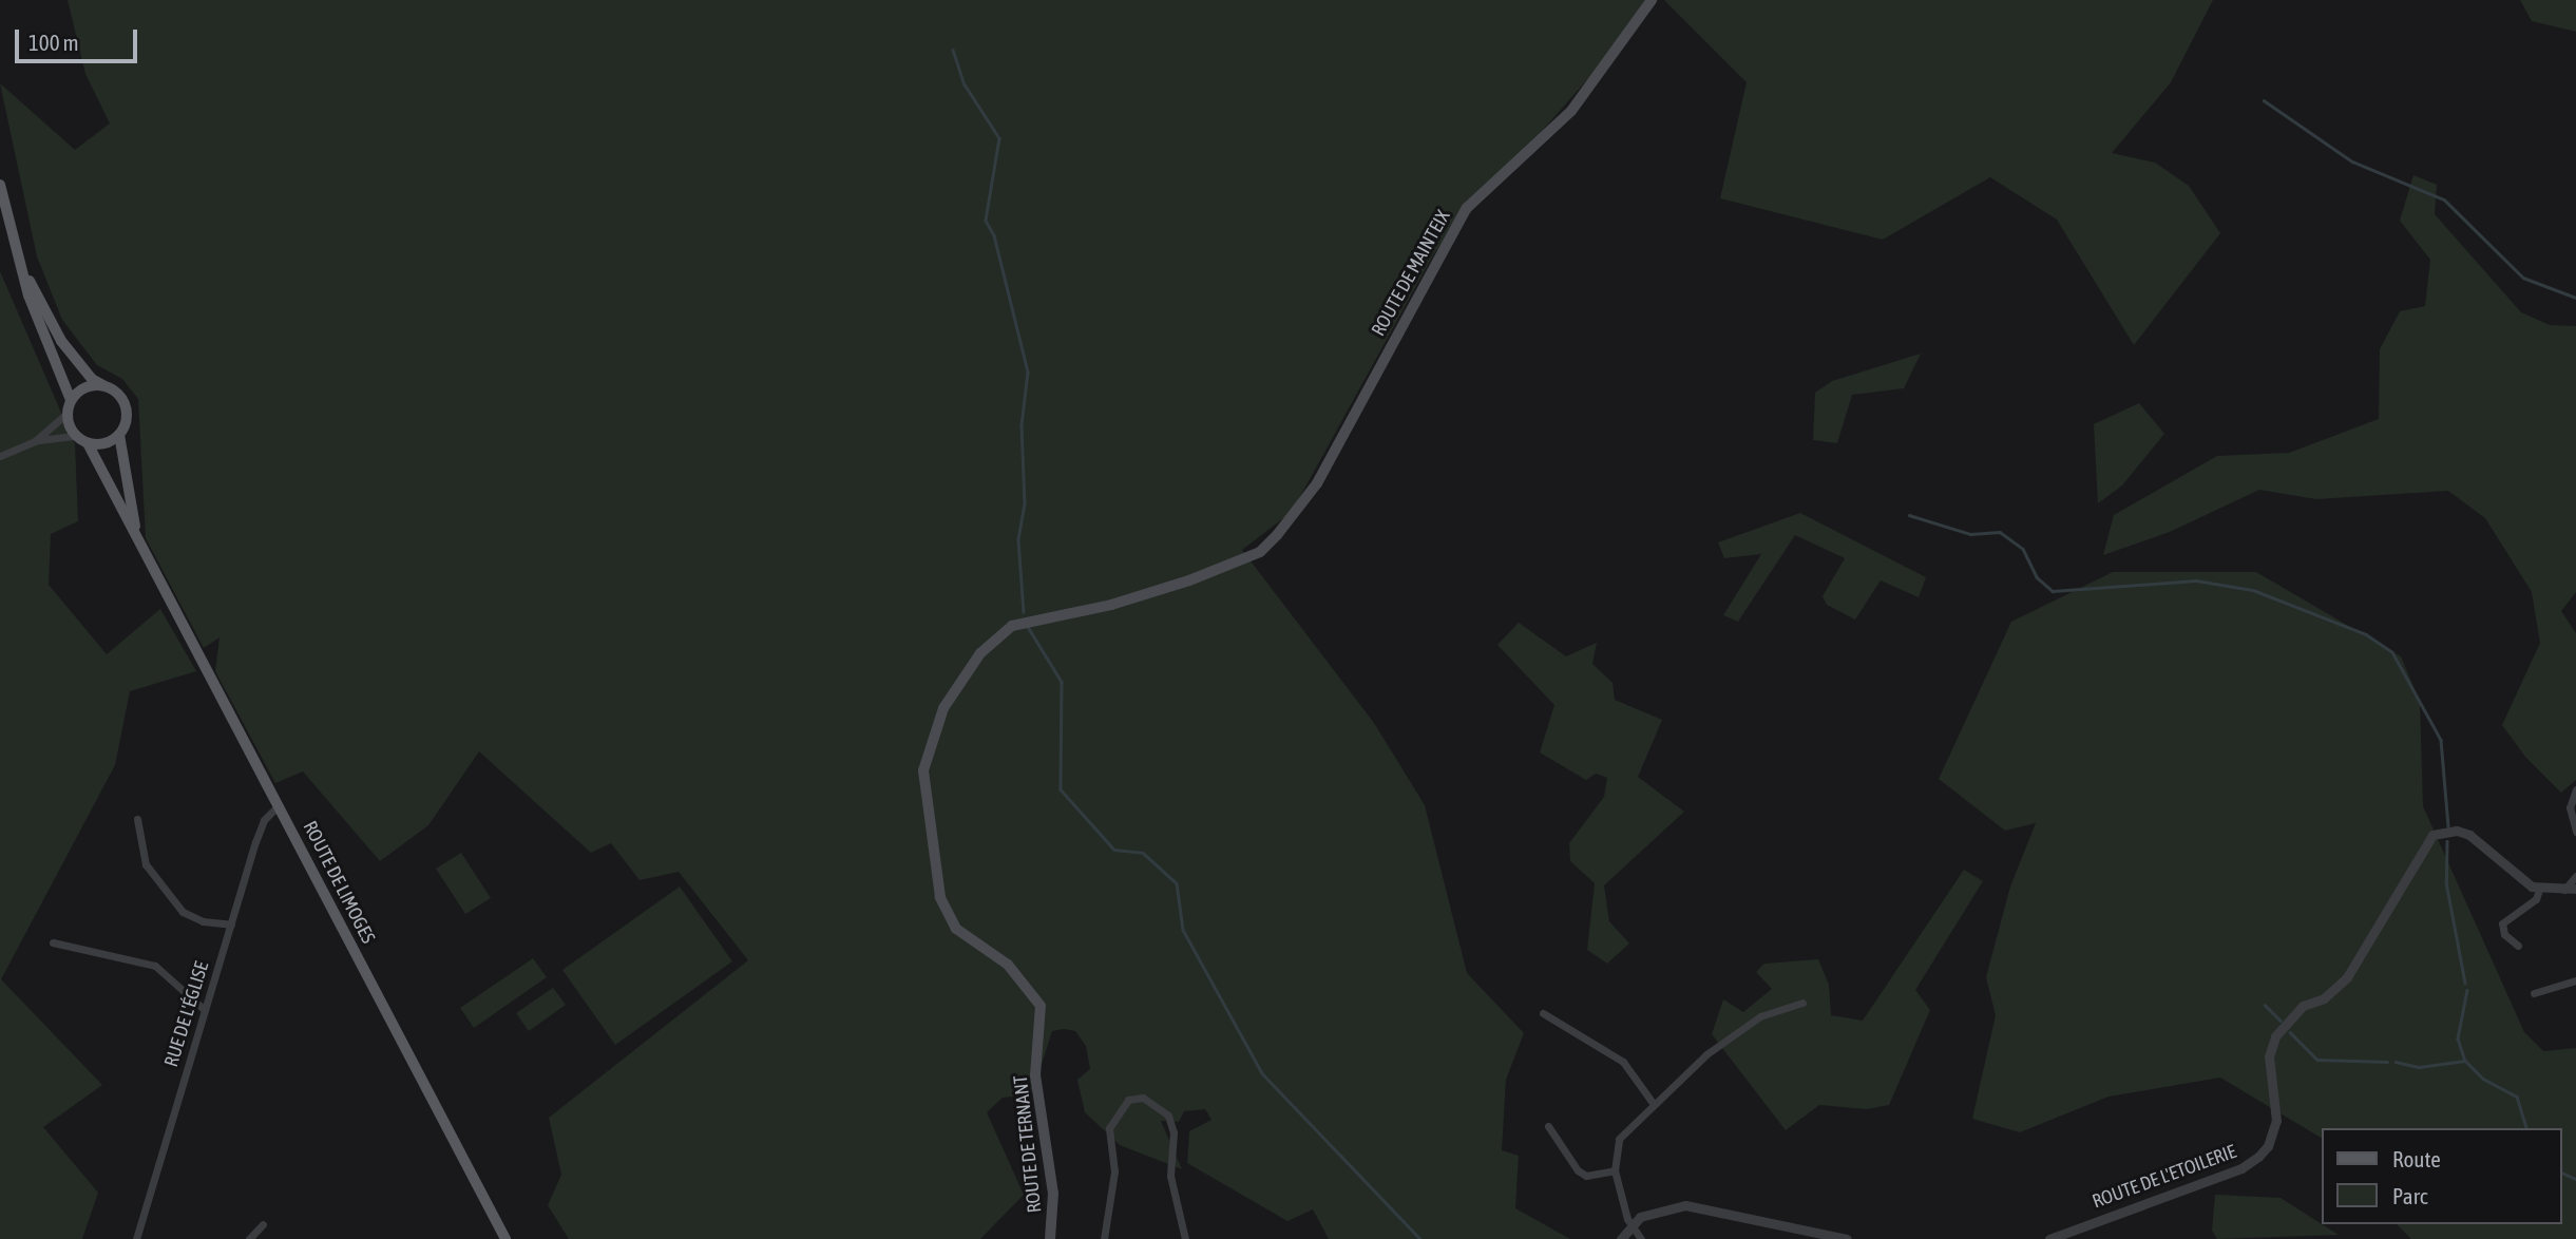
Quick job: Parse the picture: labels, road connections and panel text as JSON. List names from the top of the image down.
{
  "streets": {
    "main road": ["ROUTE DE MAINTEIX", "ROUTE DE LIMOGES", "ROUTE DE TERNANT"],
    "street": ["RUE DE L'ÉGLISE", "ROUTE DE L'ETOILERIE"]
  },
  "crossings": [
    ["ROUTE DE MAINTEIX", "ROUTE DE TERNANT"],
    ["ROUTE DE LIMOGES", "RUE DE L'ÉGLISE"]
  ],
  "legend": ["Route", "Parc"],
  "scale_bar": "100 m"
}
